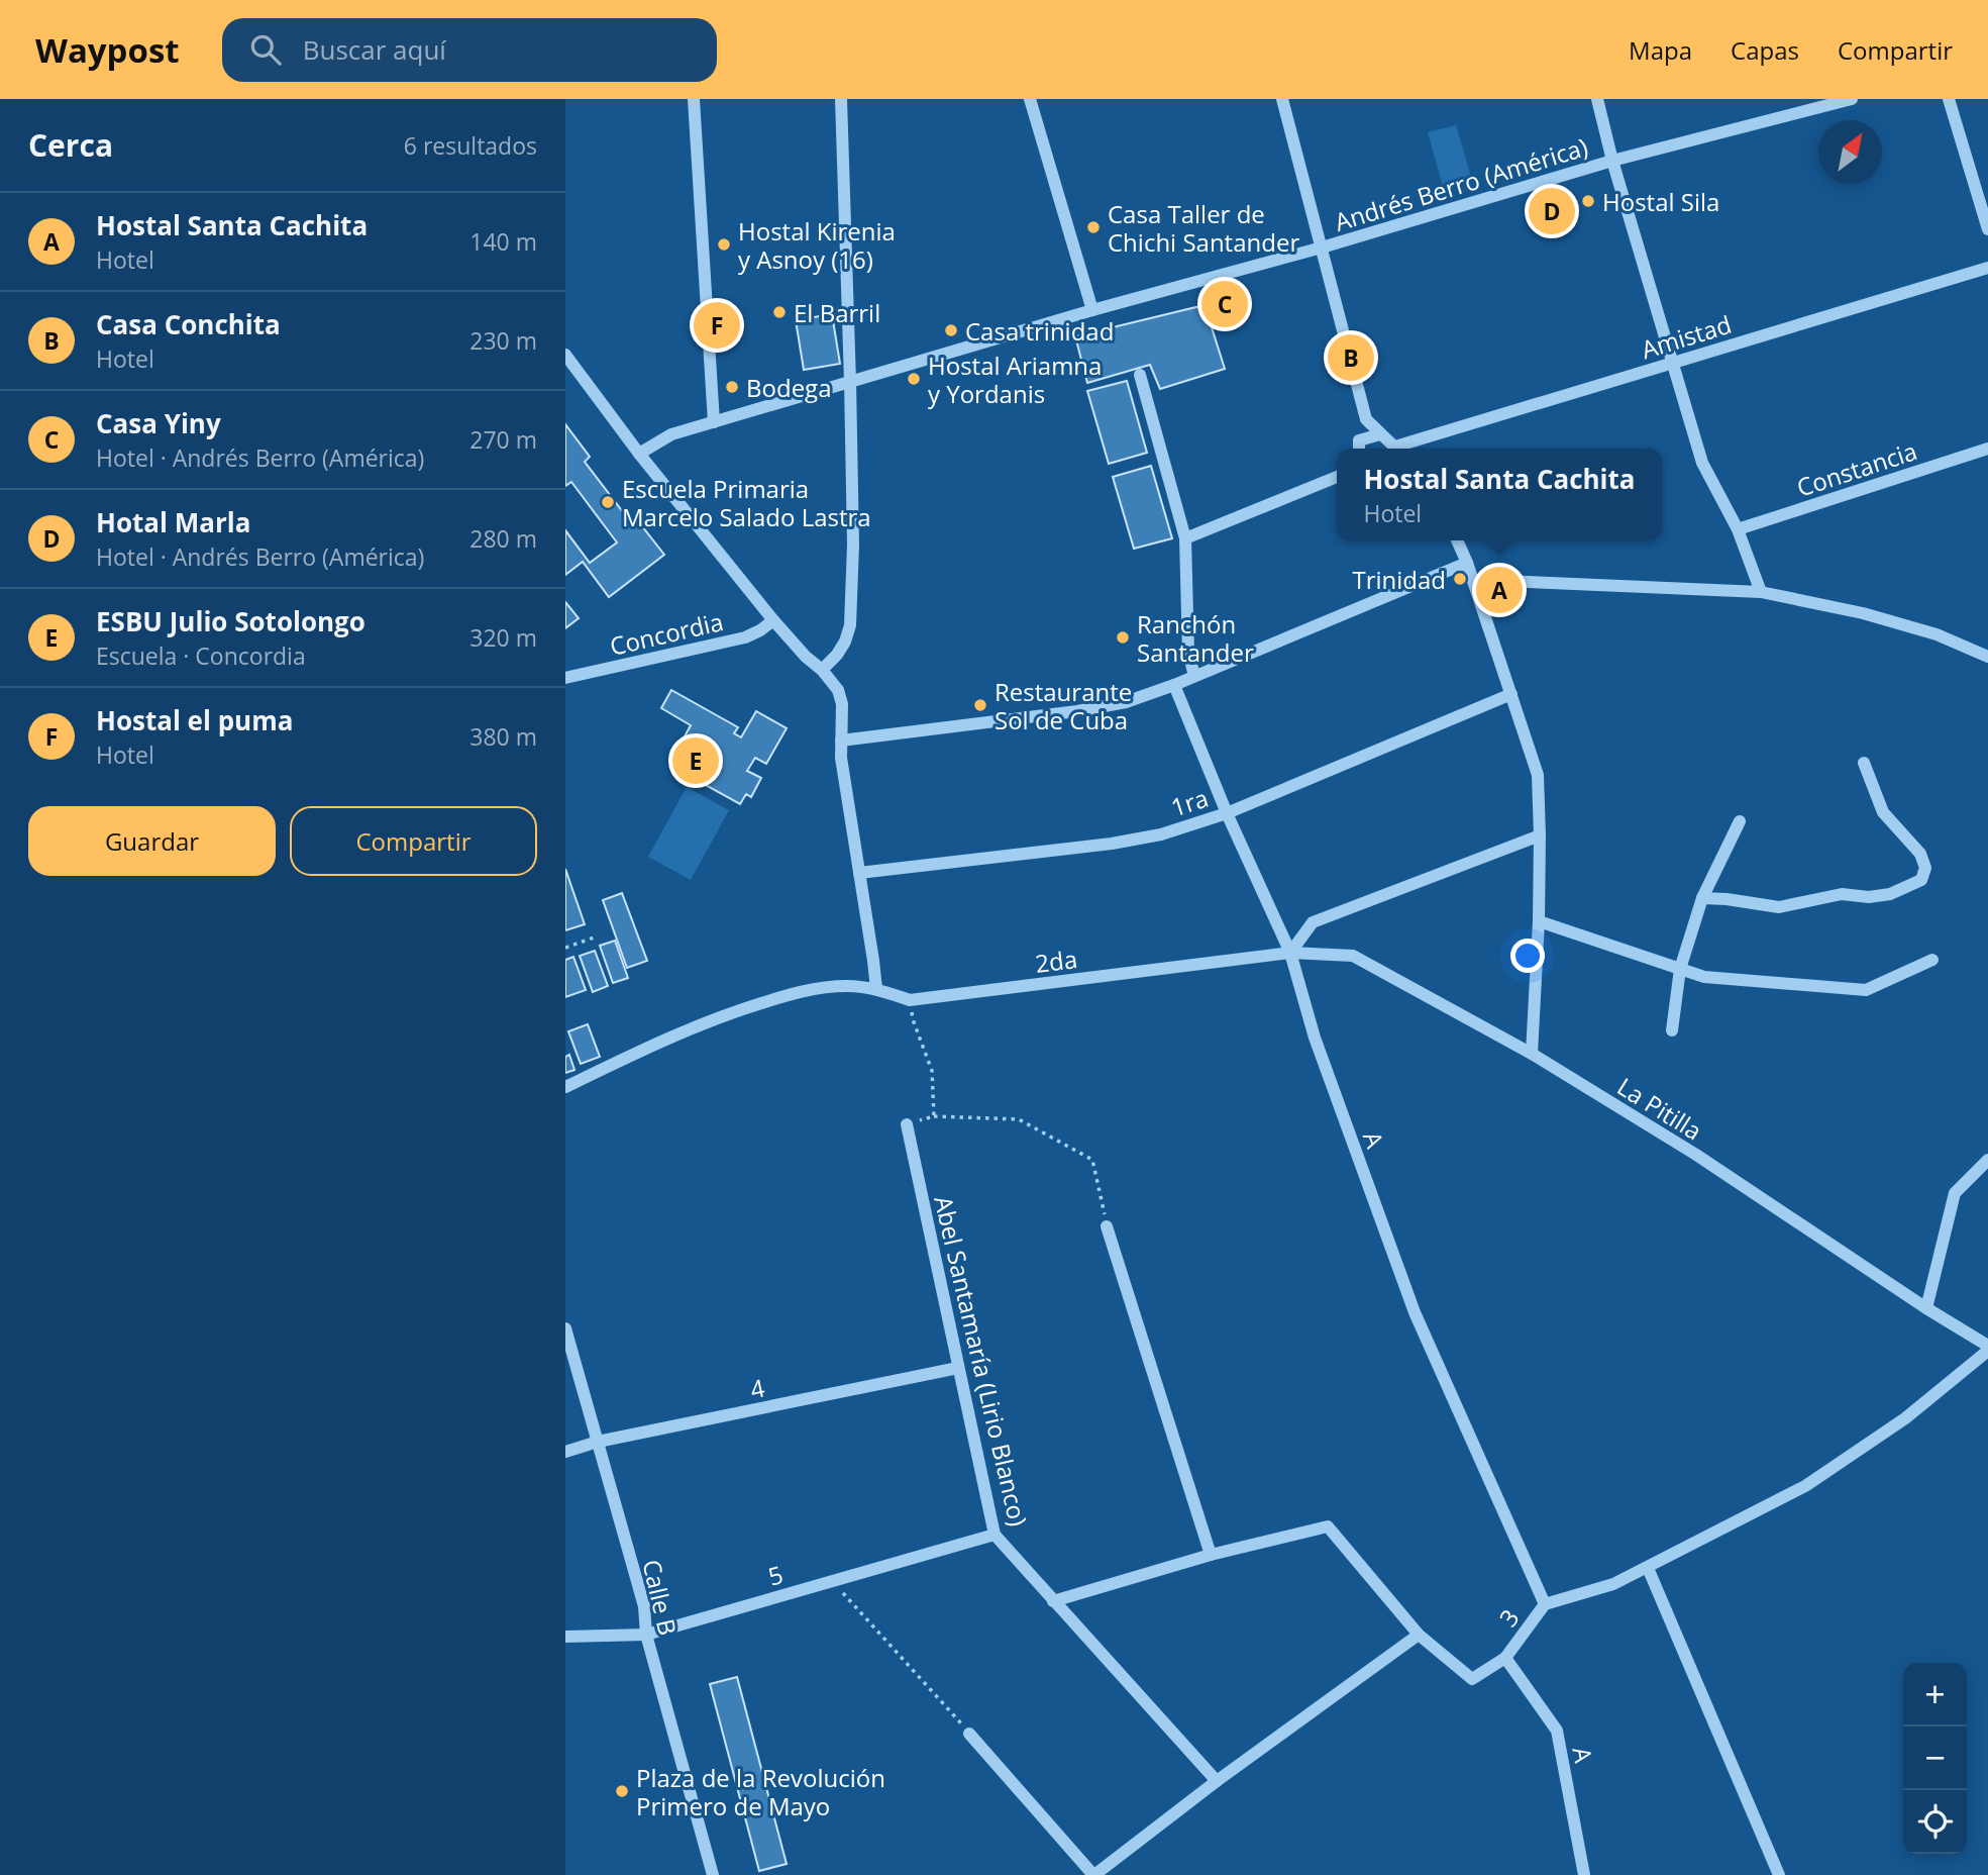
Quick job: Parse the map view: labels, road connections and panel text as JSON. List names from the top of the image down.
{
  "streets": {
    "street": [
      "Andrés Berro (América)",
      "Amistad",
      "Constancia",
      "Concordia",
      "1ra",
      "2da",
      "La Pitilla",
      "A",
      "Abel Santamaría (Lirio Blanco)",
      "4",
      "5",
      "Calle B",
      "3"
    ]
  },
  "crossings": [
    ["1ra", "A"],
    ["2da", "La Pitilla"],
    ["2da", "A"],
    ["La Pitilla", "A"],
    ["La Pitilla", "3"],
    ["A", "3"],
    ["Abel Santamaría (Lirio Blanco)", "4"],
    ["Abel Santamaría (Lirio Blanco)", "5"],
    ["4", "Calle B"],
    ["5", "Calle B"]
  ],
  "places": [
    "Hostal Sila",
    "Casa Taller de Chichi Santander",
    "Hostal Kirenia y Asnoy (16)",
    "El Barril",
    "Casa trinidad",
    "Hostal Ariamna y Yordanis",
    "Bodega",
    "Escuela Primaria Marcelo Salado Lastra",
    "Trinidad",
    "Ranchón Santander",
    "Restaurante Sol de Cuba",
    "Plaza de la Revolución Primero de Mayo"
  ],
  "north": "top right",
  "page": {
    "header": "Waypost",
    "search": "Buscar aquí",
    "nav": ["Mapa", "Capas", "Compartir"],
    "heading": ["Cerca", "6 resultados"],
    "pins": [
      "D",
      "C",
      "F",
      "B",
      "A",
      "E"
    ],
    "list": [
      {
        "mark": "A",
        "name": "Hostal Santa Cachita",
        "note": "Hotel",
        "value": "140 m"
      },
      {
        "mark": "B",
        "name": "Casa Conchita",
        "note": "Hotel",
        "value": "230 m"
      },
      {
        "mark": "C",
        "name": "Casa Yiny",
        "note": "Hotel · Andrés Berro (América)",
        "value": "270 m"
      },
      {
        "mark": "D",
        "name": "Hotal Marla",
        "note": "Hotel · Andrés Berro (América)",
        "value": "280 m"
      },
      {
        "mark": "E",
        "name": "ESBU Julio Sotolongo",
        "note": "Escuela · Concordia",
        "value": "320 m"
      },
      {
        "mark": "F",
        "name": "Hostal el puma",
        "note": "Hotel",
        "value": "380 m"
      }
    ],
    "popup": ["Hostal Santa Cachita", "Hotel"],
    "buttons": ["Guardar", "Compartir"],
    "map_buttons": ["+", "−"]
  }
}
